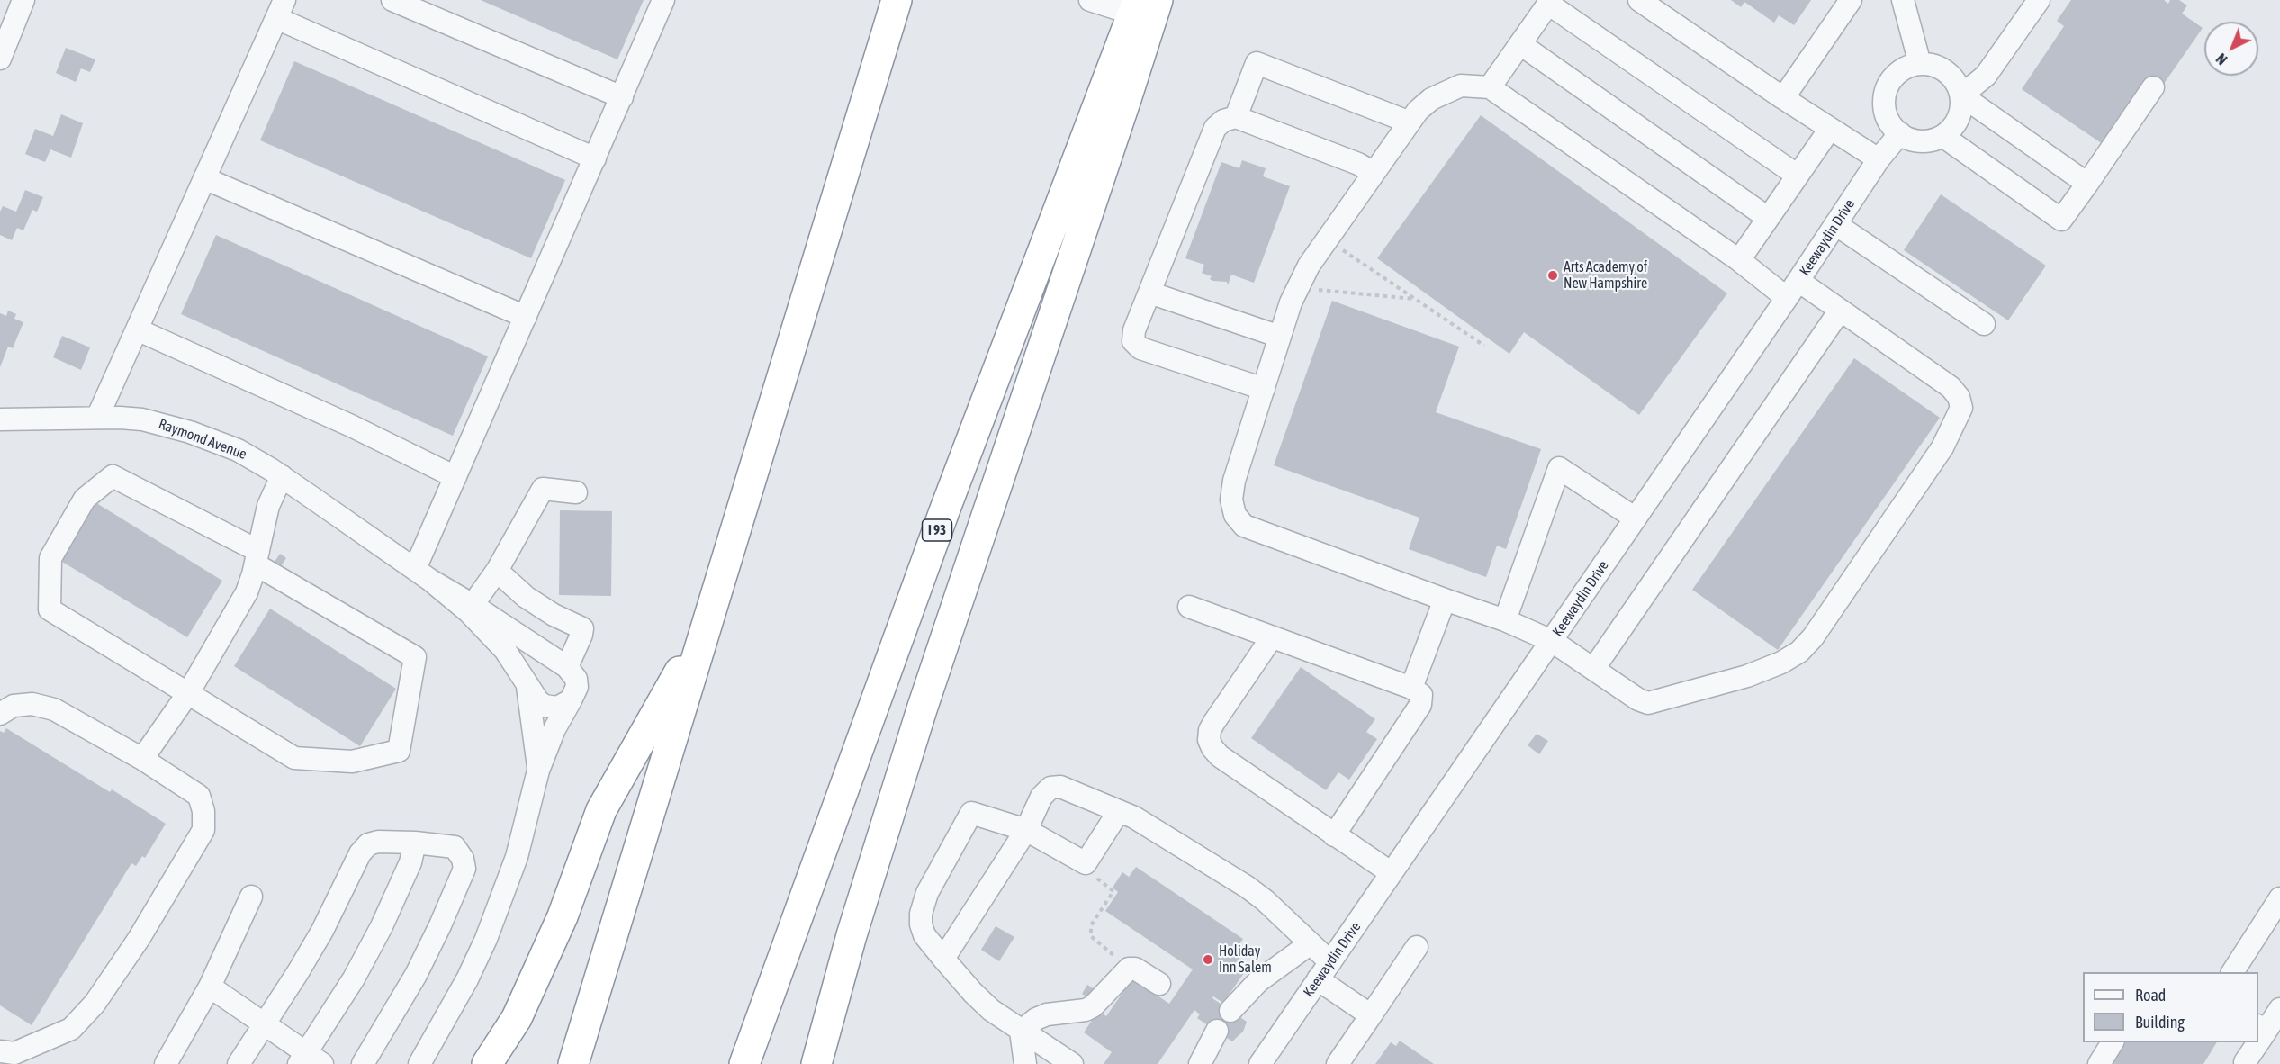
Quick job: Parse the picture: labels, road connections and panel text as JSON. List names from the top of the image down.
{
  "streets": {
    "highway": ["I 93"],
    "street": ["Keewaydin Drive", "Raymond Avenue"]
  },
  "places": ["Arts Academy of New Hampshire", "Holiday Inn Salem"],
  "legend": ["Road", "Building"],
  "north": "bottom left"
}
